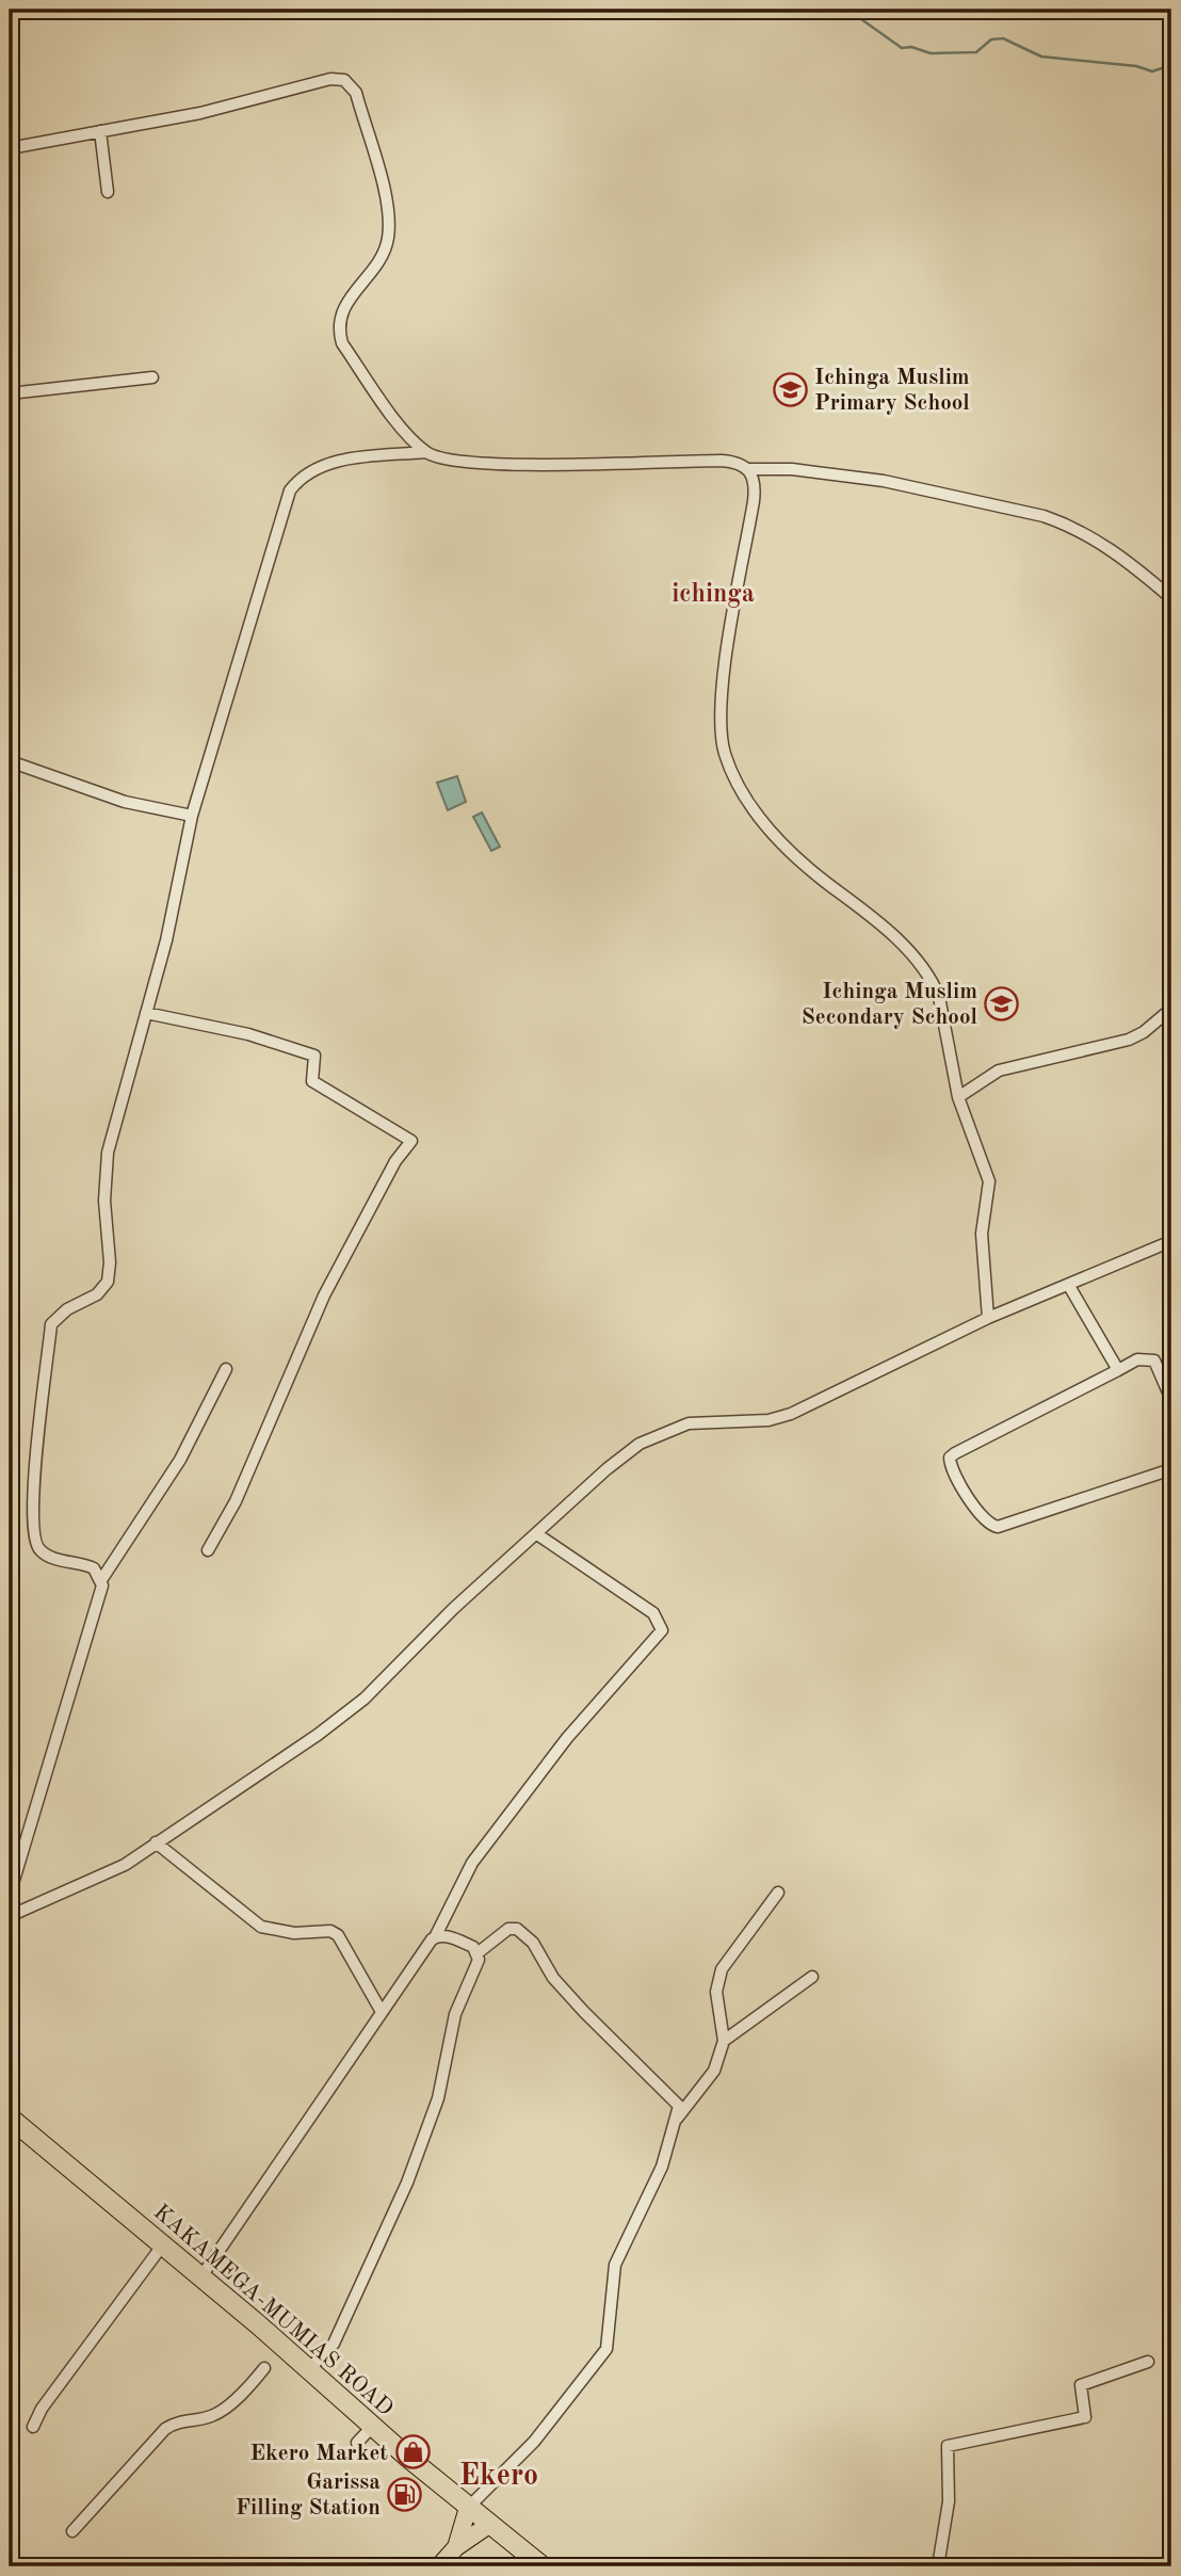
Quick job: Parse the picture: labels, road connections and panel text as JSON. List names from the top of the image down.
{
  "streets": {
    "highway": ["KAKAMEGA-MUMIAS ROAD"]
  },
  "districts": ["ichinga", "Ekero"],
  "places": {
    "school or university": ["Ichinga Muslim Primary School", "Ichinga Muslim Secondary School"],
    "shop": ["Ekero Market"],
    "fuel station": ["Garissa Filling Station"]
  }
}
